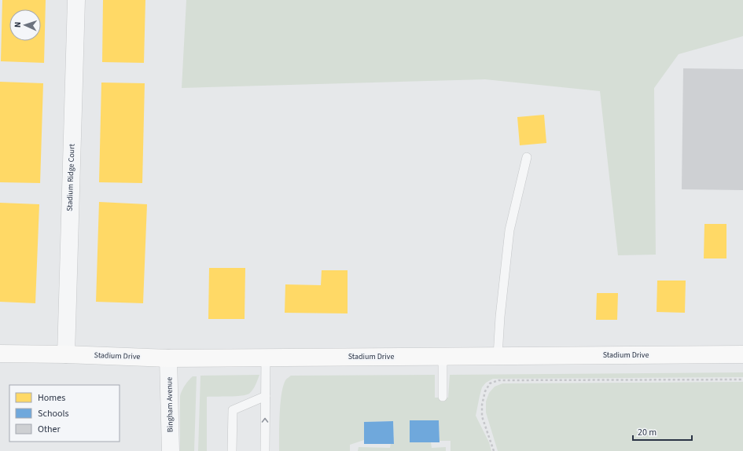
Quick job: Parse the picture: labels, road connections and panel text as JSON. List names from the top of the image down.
{
  "streets": {
    "street": ["Stadium Ridge Court", "Stadium Drive", "Bingham Avenue"]
  },
  "crossings": [
    ["Stadium Ridge Court", "Stadium Drive"],
    ["Stadium Drive", "Bingham Avenue"]
  ],
  "legend": ["Homes", "Schools", "Other"],
  "scale_bar": "20 m",
  "north": "left"
}
